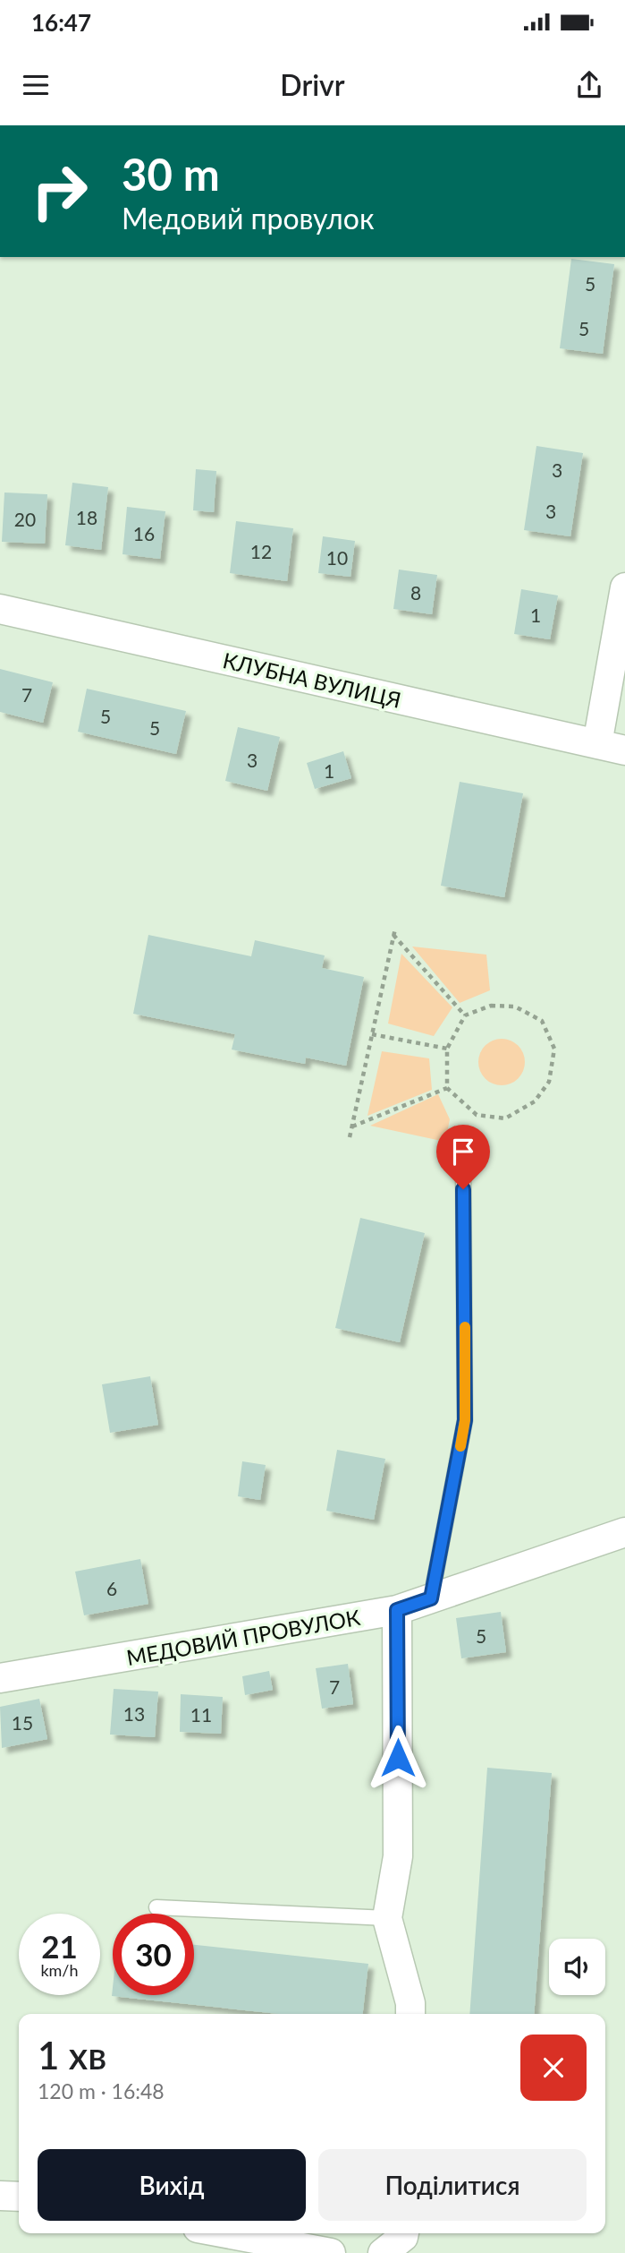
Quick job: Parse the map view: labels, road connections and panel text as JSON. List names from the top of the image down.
{
  "streets": {
    "street": ["КЛУБНА ВУЛИЦЯ", "МЕДОВИЙ ПРОВУЛОК"]
  },
  "house_numbers": [
    "5",
    "5",
    "3",
    "3",
    "18",
    "20",
    "16",
    "12",
    "10",
    "8",
    "1",
    "7",
    "5",
    "5",
    "3",
    "1",
    "6",
    "5",
    "7",
    "13",
    "11",
    "15"
  ],
  "page": {
    "status": "16:47",
    "header": "Drivr",
    "turn": ["30 m", "Медовий провулок"],
    "speed": "21 km/h",
    "limit": "30",
    "heading": ["1 хв", "120 m · 16:48"],
    "buttons": ["Вихід", "Поділитися"]
  }
}
